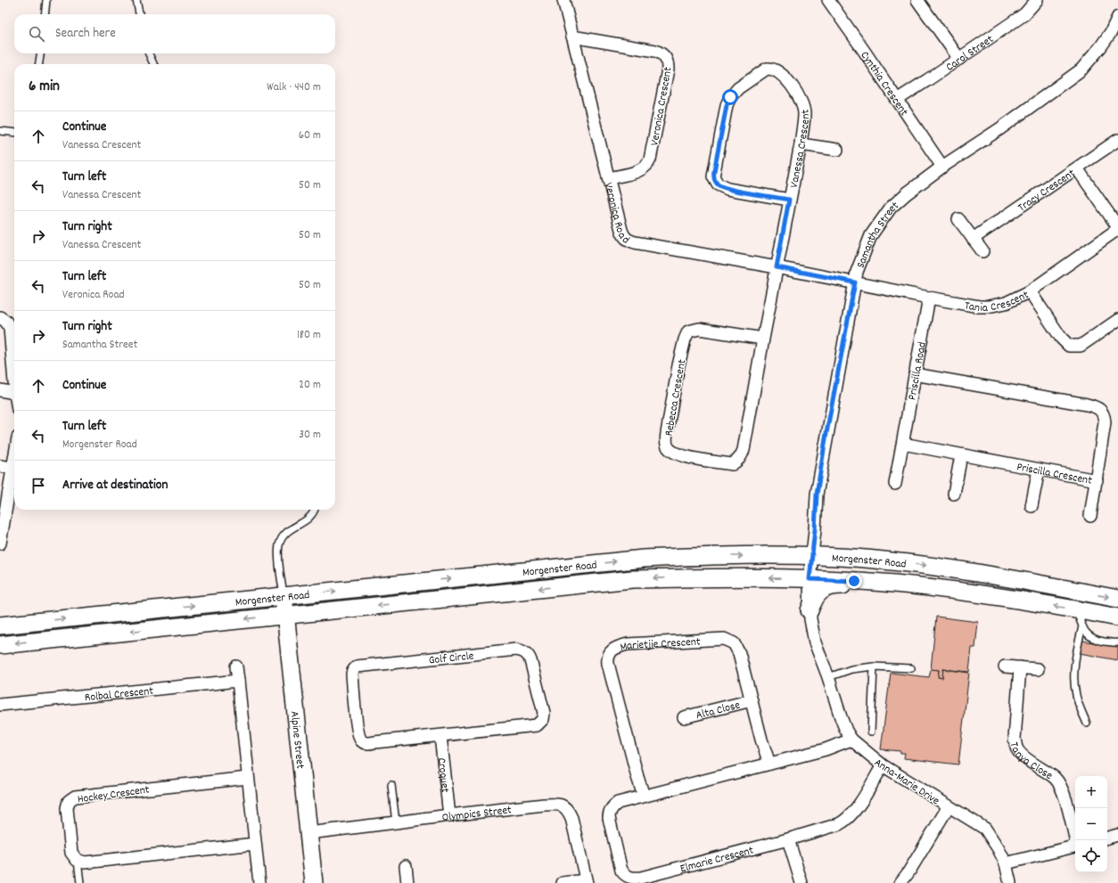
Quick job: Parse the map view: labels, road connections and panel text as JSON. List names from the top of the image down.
{
  "streets": {
    "main road": ["Morgenster Road", "Alpine Street"],
    "street": [
      "Carol Street",
      "Cynthia Crescent",
      "Veronica Crescent",
      "Vanessa Crescent",
      "Tracy Crescent",
      "Veronica Road",
      "Samantha Street",
      "Tania Crescent",
      "Priscilla Road",
      "Rebecca Crescent",
      "Priscilla Crescent",
      "Marietjie Crescent",
      "Golf Circle",
      "Rolbal Crescent",
      "Alta Close",
      "Tanya Close",
      "Croquet",
      "Anna-Marie Drive",
      "Hockey Crescent",
      "Olympics Street",
      "Elmarie Crescent"
    ]
  },
  "crossings": [
    ["Carol Street", "Cynthia Crescent"],
    ["Cynthia Crescent", "Samantha Street"],
    ["Veronica Crescent", "Veronica Road"],
    ["Vanessa Crescent", "Veronica Road"],
    ["Vanessa Crescent", "Rebecca Crescent"],
    ["Veronica Road", "Samantha Street"],
    ["Veronica Road", "Tania Crescent"],
    ["Veronica Road", "Rebecca Crescent"],
    ["Samantha Street", "Tania Crescent"],
    ["Samantha Street", "Morgenster Road"],
    ["Samantha Street", "Anna-Marie Drive"],
    ["Tania Crescent", "Priscilla Road"],
    ["Priscilla Road", "Priscilla Crescent"],
    ["Morgenster Road", "Alpine Street"],
    ["Morgenster Road", "Anna-Marie Drive"],
    ["Marietjie Crescent", "Alta Close"],
    ["Marietjie Crescent", "Elmarie Crescent"],
    ["Golf Circle", "Croquet"],
    ["Alpine Street", "Olympics Street"],
    ["Croquet", "Olympics Street"],
    ["Anna-Marie Drive", "Elmarie Crescent"]
  ],
  "page": {
    "search": "Search here",
    "heading": ["6 min", "Walk · 440 m"],
    "list": [
      ["Continue", "Vanessa Crescent", "60 m"],
      ["Turn left", "Vanessa Crescent", "50 m"],
      ["Turn right", "Vanessa Crescent", "50 m"],
      ["Turn left", "Veronica Road", "50 m"],
      ["Turn right", "Samantha Street", "180 m"],
      ["Continue", "20 m"],
      ["Turn left", "Morgenster Road", "30 m"],
      "Arrive at destination"
    ],
    "map_buttons": ["+", "−"]
  }
}
